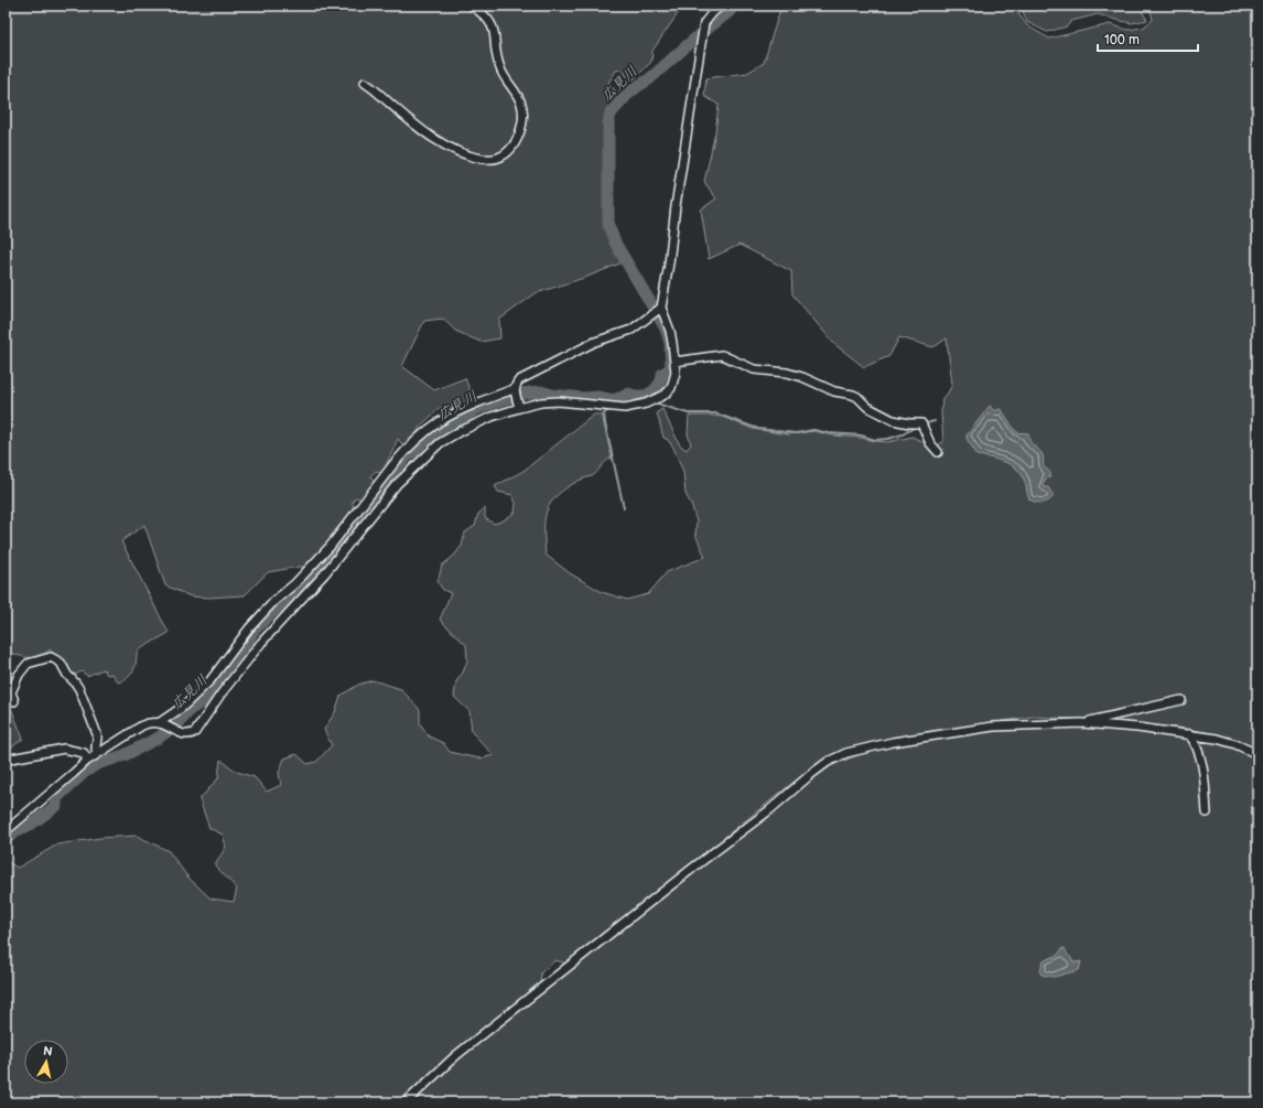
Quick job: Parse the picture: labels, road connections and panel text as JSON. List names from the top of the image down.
{
  "water": ["広見川"],
  "scale_bar": "100 m",
  "north": "top"
}
